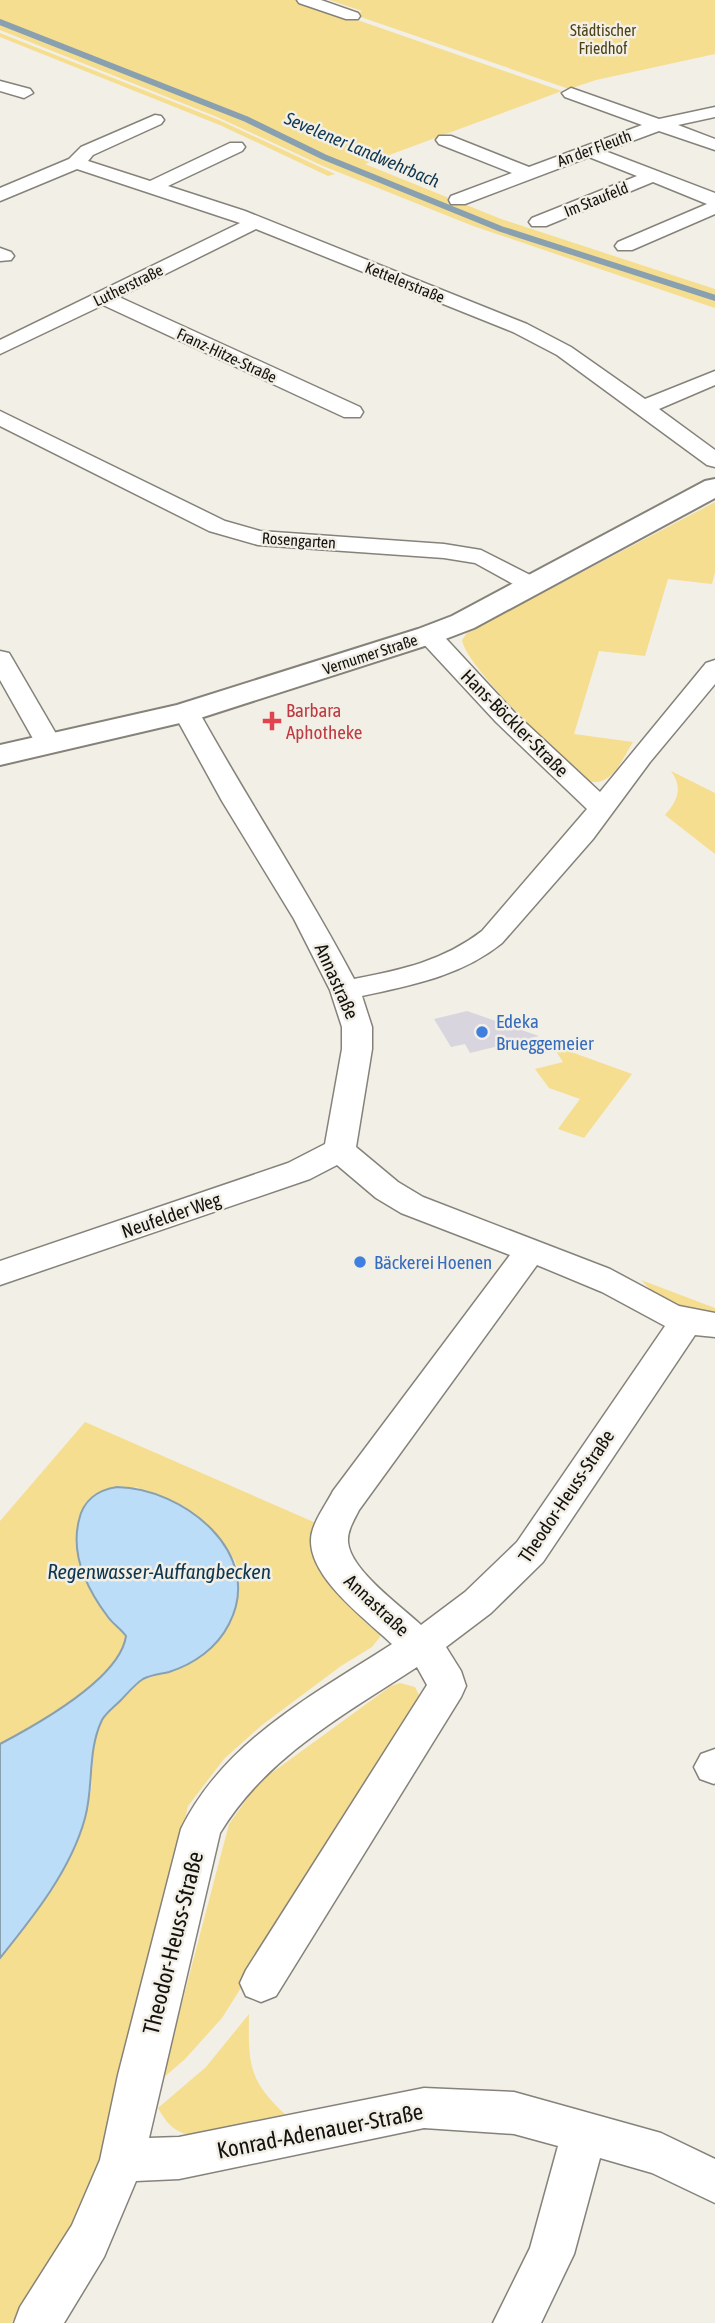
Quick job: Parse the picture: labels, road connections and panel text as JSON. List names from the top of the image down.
{
  "streets": {
    "street": [
      "An der Fleuth",
      "Im Staufeld",
      "Kettelerstraße",
      "Lutherstraße",
      "Franz-Hitze-Straße",
      "Rosengarten",
      "Vernumer Straße",
      "Hans-Böckler-Straße",
      "Annastraße",
      "Neufelder Weg",
      "Theodor-Heuss-Straße",
      "Konrad-Adenauer-Straße"
    ]
  },
  "crossings": [
    ["An der Fleuth", "Im Staufeld"],
    ["Kettelerstraße", "Lutherstraße"],
    ["Lutherstraße", "Franz-Hitze-Straße"],
    ["Rosengarten", "Vernumer Straße"],
    ["Vernumer Straße", "Hans-Böckler-Straße"],
    ["Vernumer Straße", "Annastraße"],
    ["Annastraße", "Neufelder Weg"],
    ["Annastraße", "Theodor-Heuss-Straße"],
    ["Theodor-Heuss-Straße", "Konrad-Adenauer-Straße"]
  ],
  "water": ["Sevelener Landwehrbach", "Regenwasser-Auffangbecken"],
  "parks": ["Städtischer Friedhof"],
  "places": {
    "health": ["Barbara Aphotheke"],
    "other": ["Edeka Brueggemeier", "Bäckerei Hoenen"]
  }
}
